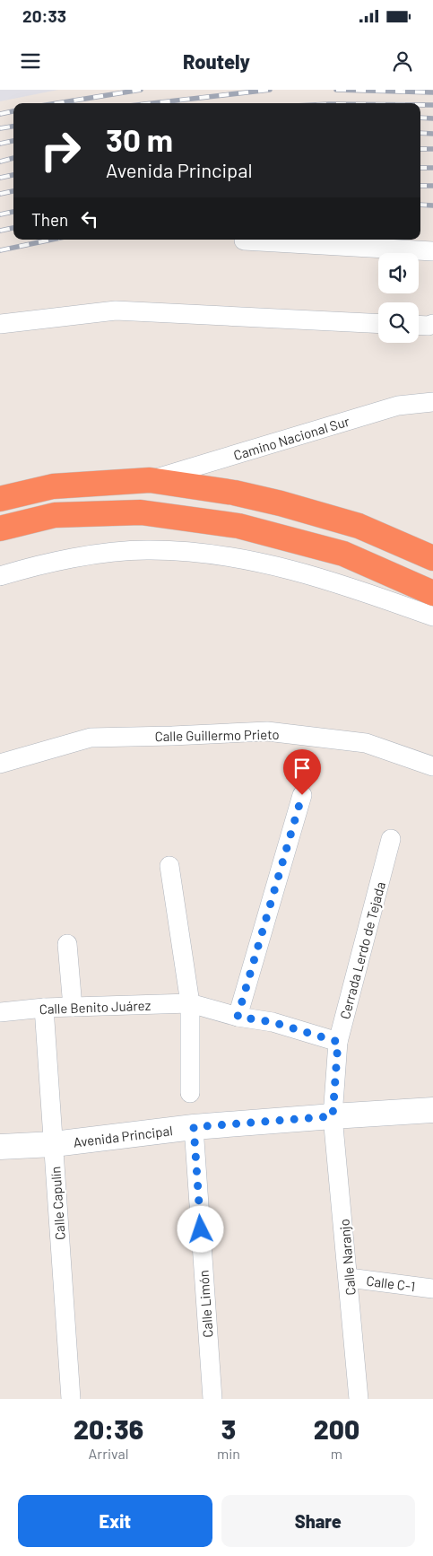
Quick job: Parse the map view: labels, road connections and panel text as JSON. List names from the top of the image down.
{
  "streets": {
    "street": [
      "Camino Nacional Sur",
      "Calle Guillermo Prieto",
      "Cerrada Lerdo de Tejada",
      "Calle Benito Juárez",
      "Avenida Principal",
      "Calle Capulín",
      "Calle Naranjo",
      "Calle C-1",
      "Calle Limón"
    ]
  },
  "crossings": [
    ["Cerrada Lerdo de Tejada", "Calle Benito Juárez"],
    ["Cerrada Lerdo de Tejada", "Avenida Principal"],
    ["Cerrada Lerdo de Tejada", "Calle Naranjo"],
    ["Calle Benito Juárez", "Calle Capulín"],
    ["Avenida Principal", "Calle Capulín"],
    ["Avenida Principal", "Calle Naranjo"],
    ["Avenida Principal", "Calle Limón"],
    ["Calle Naranjo", "Calle C-1"]
  ],
  "page": {
    "status": "20:33",
    "header": "Routely",
    "turn": ["30 m", "Avenida Principal"],
    "then": "Then",
    "eta": [
      "20:36",
      "Arrival",
      "3",
      "min",
      "200",
      "m"
    ],
    "buttons": ["Exit", "Share"]
  }
}
